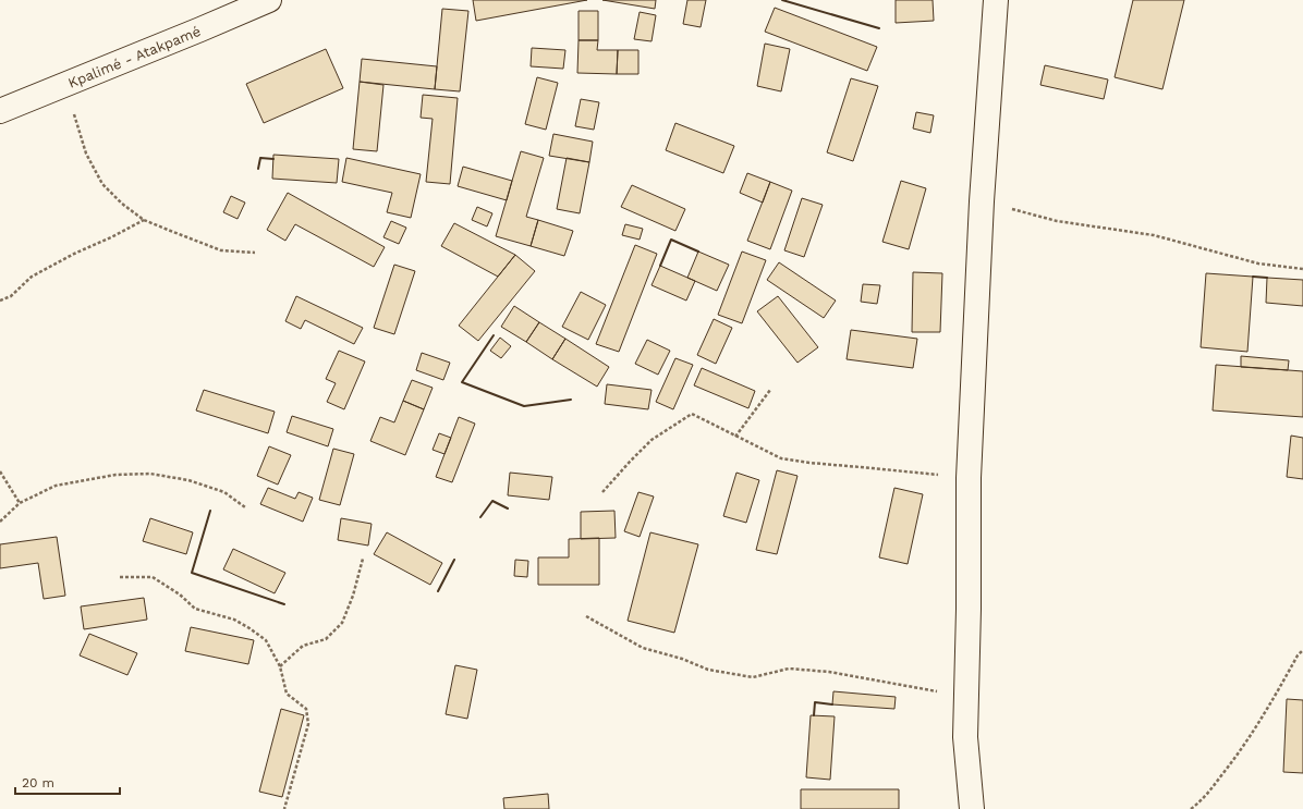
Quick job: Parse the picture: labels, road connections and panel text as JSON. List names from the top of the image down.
{
  "streets": {
    "street": ["Kpalimé - Atakpamé"]
  },
  "scale_bar": "20 m"
}
